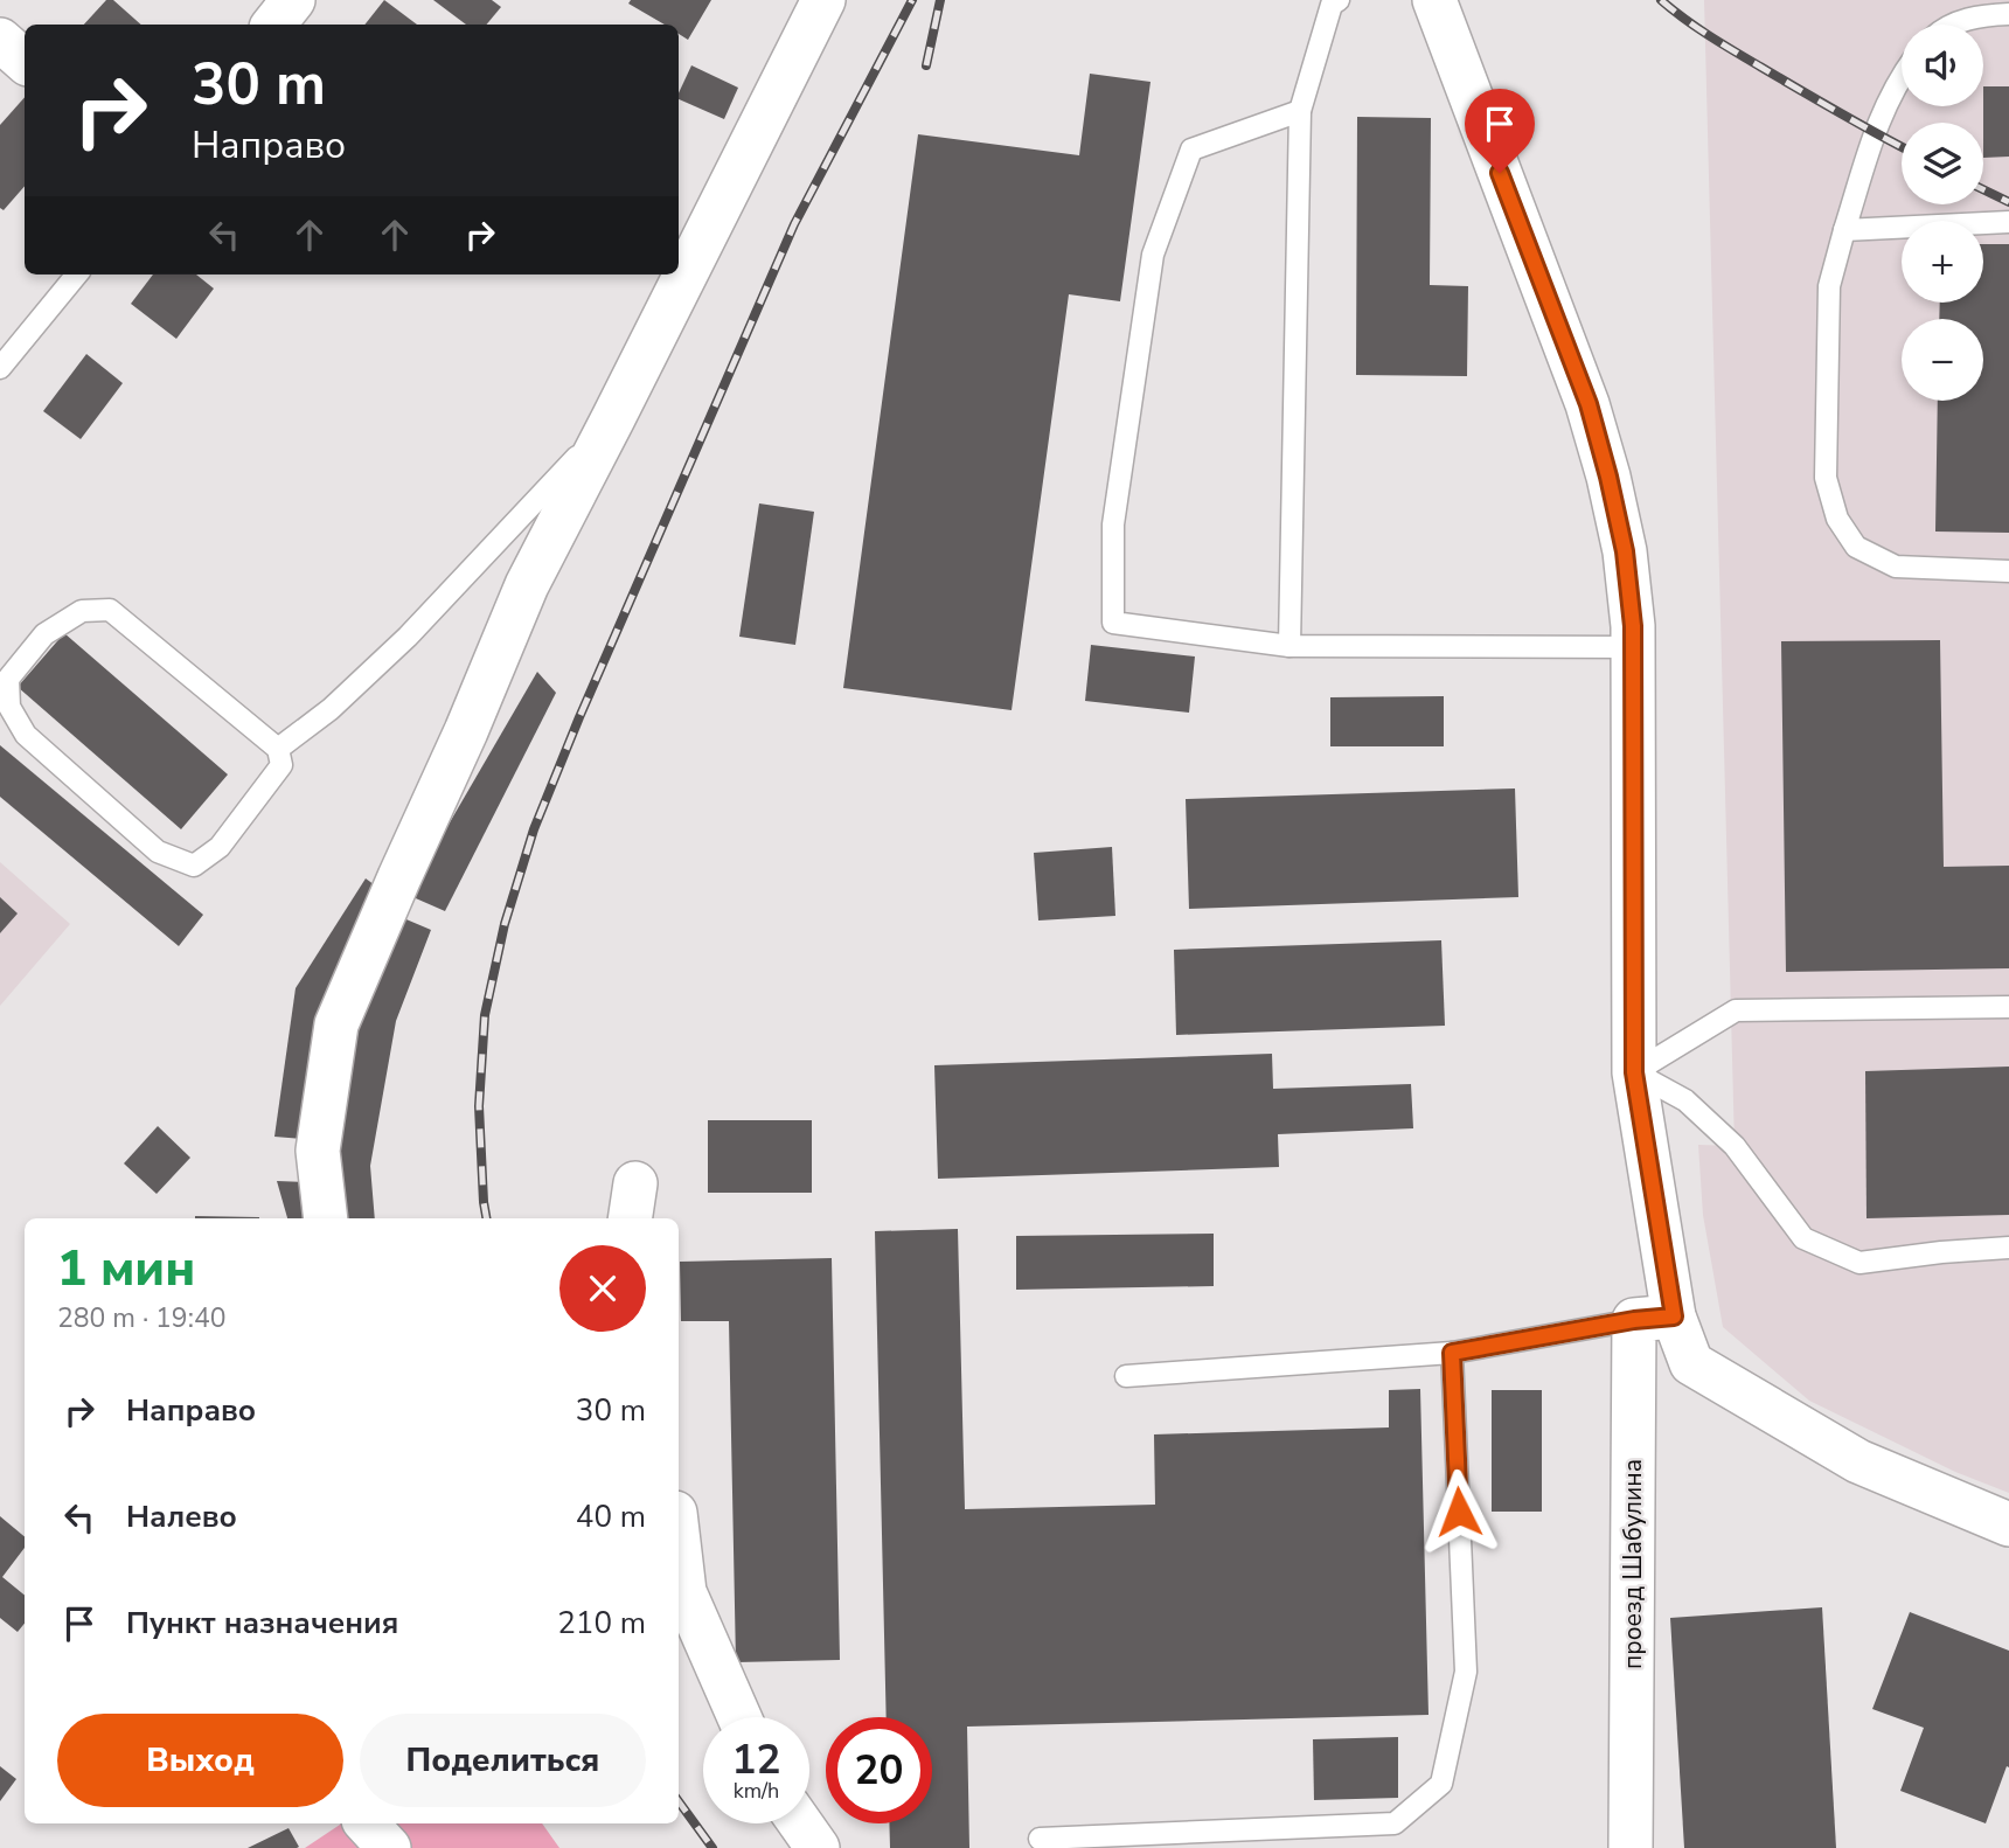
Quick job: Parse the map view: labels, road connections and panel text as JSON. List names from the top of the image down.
{
  "streets": {
    "street": ["проезд Шабулина"]
  },
  "page": {
    "map_buttons": ["+", "−"],
    "turn": ["30 m", "Направо"],
    "heading": ["1 мин", "280 m · 19:40"],
    "list": [
      {
        "name": "Направо",
        "value": "30 m"
      },
      {
        "name": "Налево",
        "value": "40 m"
      },
      {
        "name": "Пункт назначения",
        "value": "210 m"
      }
    ],
    "buttons": ["Выход", "Поделиться"],
    "speed": "12 km/h",
    "limit": "20"
  }
}
